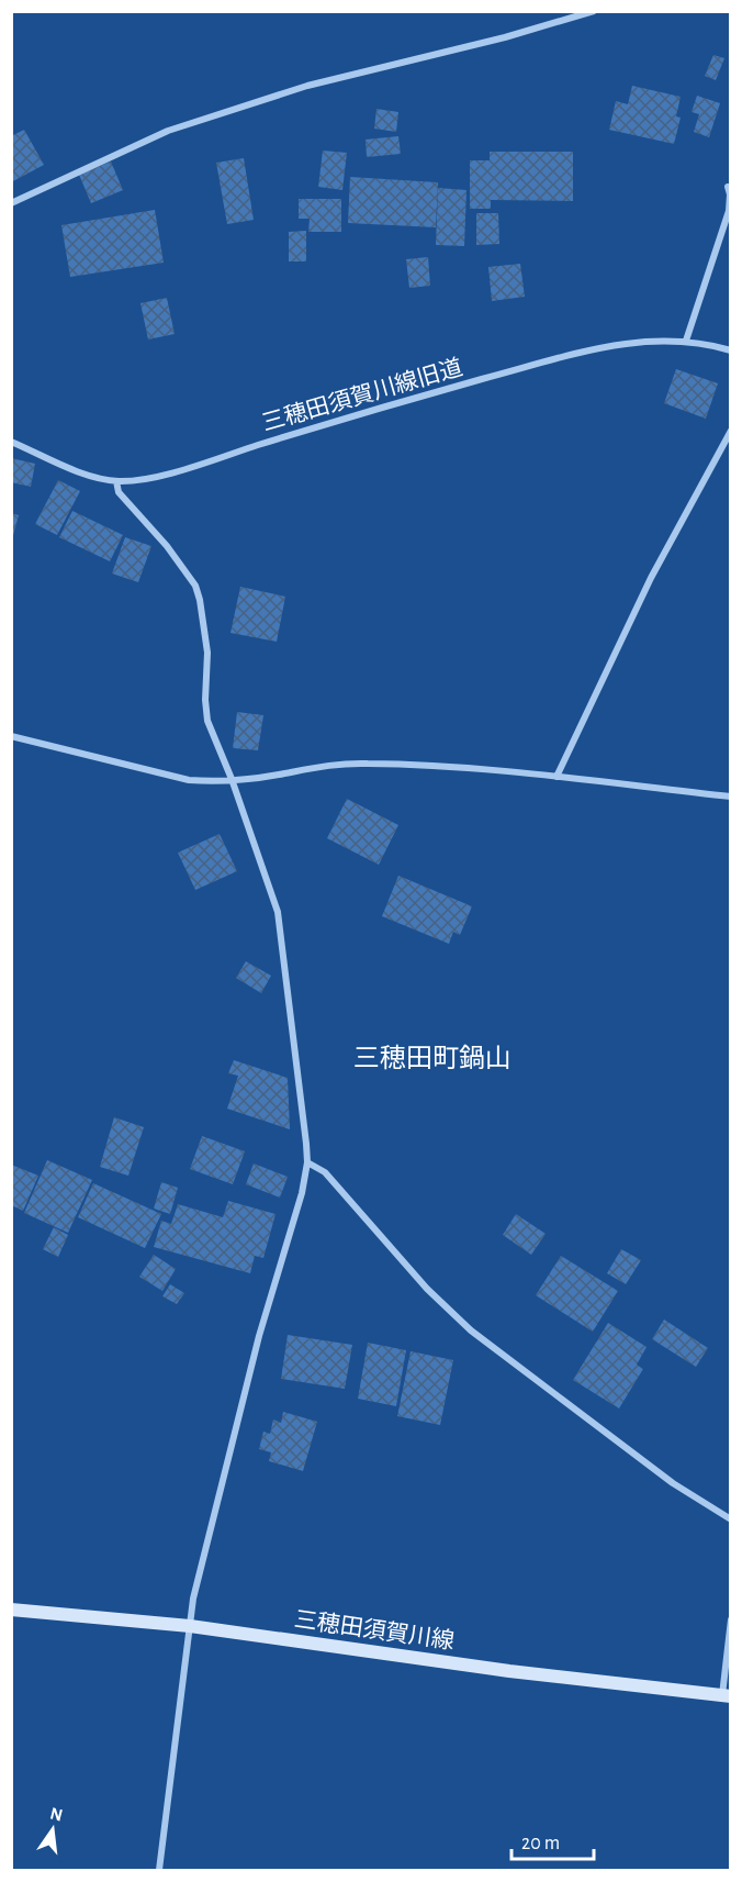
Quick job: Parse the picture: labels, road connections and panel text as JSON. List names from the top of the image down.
{
  "streets": {
    "main road": ["三穂田須賀川線"],
    "street": ["三穂田須賀川線旧道"]
  },
  "districts": ["三穂田町鍋山"],
  "scale_bar": "20 m",
  "north": "top"
}
